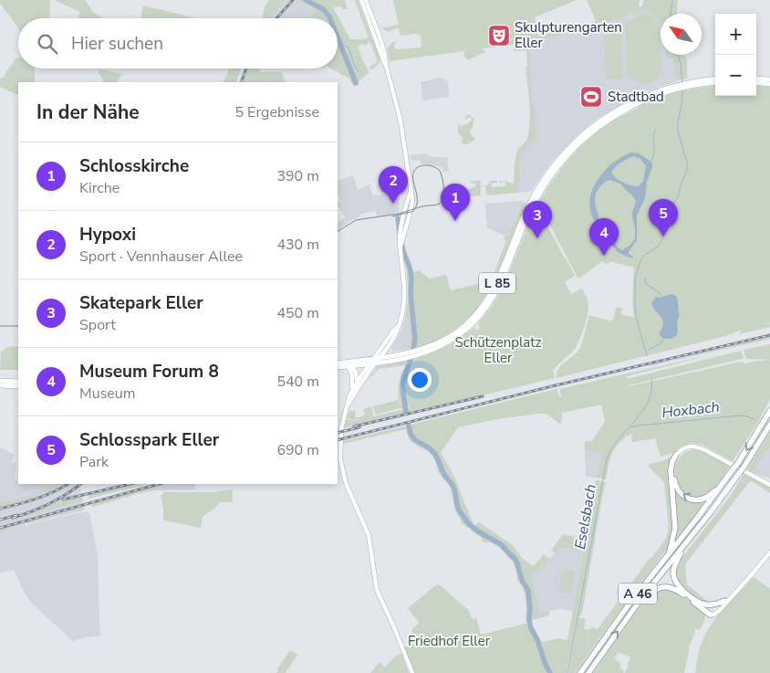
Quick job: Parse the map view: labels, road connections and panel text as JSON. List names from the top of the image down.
{
  "streets": {
    "highway": ["A 46"],
    "main road": ["L 85"]
  },
  "water": ["Hoxbach", "Eselsbach"],
  "parks": ["Schützenplatz Eller", "Friedhof Eller"],
  "places": {
    "theatre": ["Skulpturengarten Eller"],
    "sports": ["Stadtbad"]
  },
  "north": "top left",
  "page": {
    "map_buttons": ["+", "−"],
    "search": "Hier suchen",
    "heading": ["In der Nähe", "5 Ergebnisse"],
    "list": [
      {
        "mark": "1",
        "name": "Schlosskirche",
        "note": "Kirche",
        "value": "390 m"
      },
      {
        "mark": "2",
        "name": "Hypoxi",
        "note": "Sport · Vennhauser Allee",
        "value": "430 m"
      },
      {
        "mark": "3",
        "name": "Skatepark Eller",
        "note": "Sport",
        "value": "450 m"
      },
      {
        "mark": "4",
        "name": "Museum Forum 8",
        "note": "Museum",
        "value": "540 m"
      },
      {
        "mark": "5",
        "name": "Schlosspark Eller",
        "note": "Park",
        "value": "690 m"
      }
    ],
    "pins": [
      "2",
      "1",
      "5",
      "3",
      "4"
    ]
  }
}
